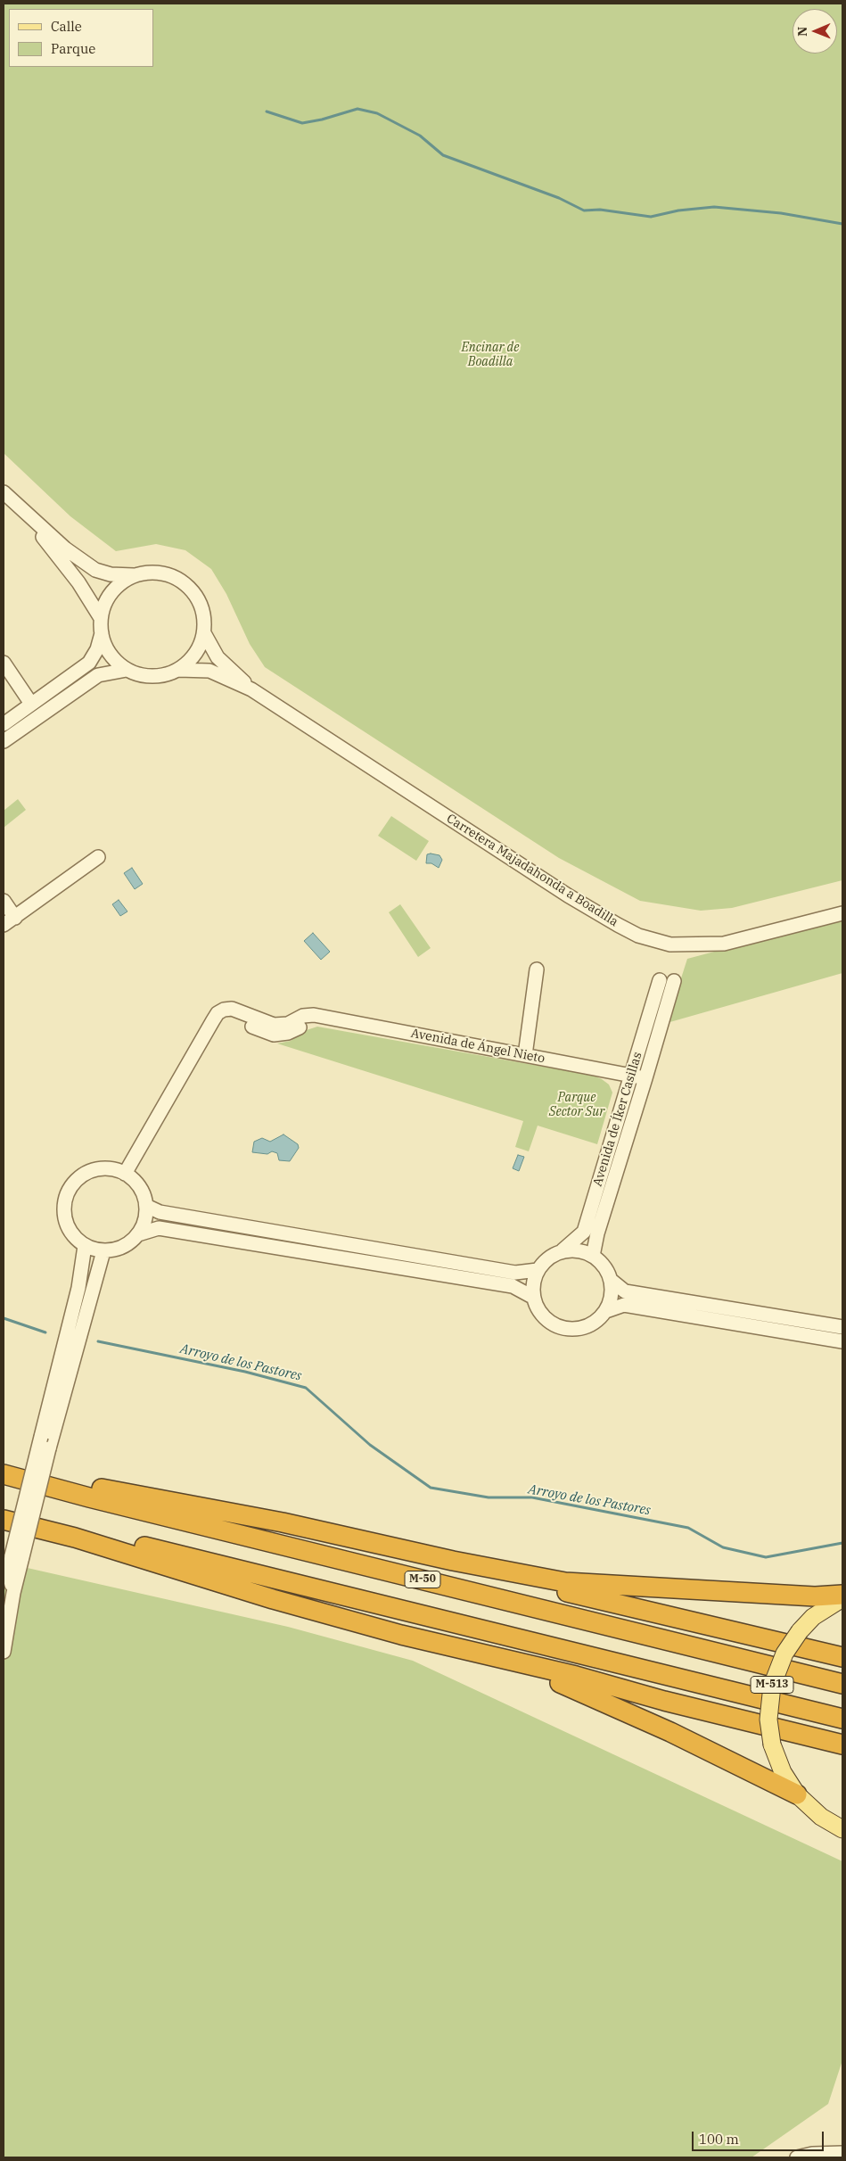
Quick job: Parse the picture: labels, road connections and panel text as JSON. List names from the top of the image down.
{
  "streets": {
    "highway": ["M-50"],
    "main road": ["M-513"],
    "street": ["Carretera Majadahonda a Boadilla", "Avenida de Ángel Nieto", "Avenida de Íker Casillas"]
  },
  "crossings": [
    ["Avenida de Ángel Nieto", "Avenida de Íker Casillas"]
  ],
  "water": ["Arroyo de los Pastores"],
  "parks": ["Encinar de Boadilla", "Parque Sector Sur"],
  "legend": ["Calle", "Parque"],
  "scale_bar": "100 m",
  "north": "left"
}
